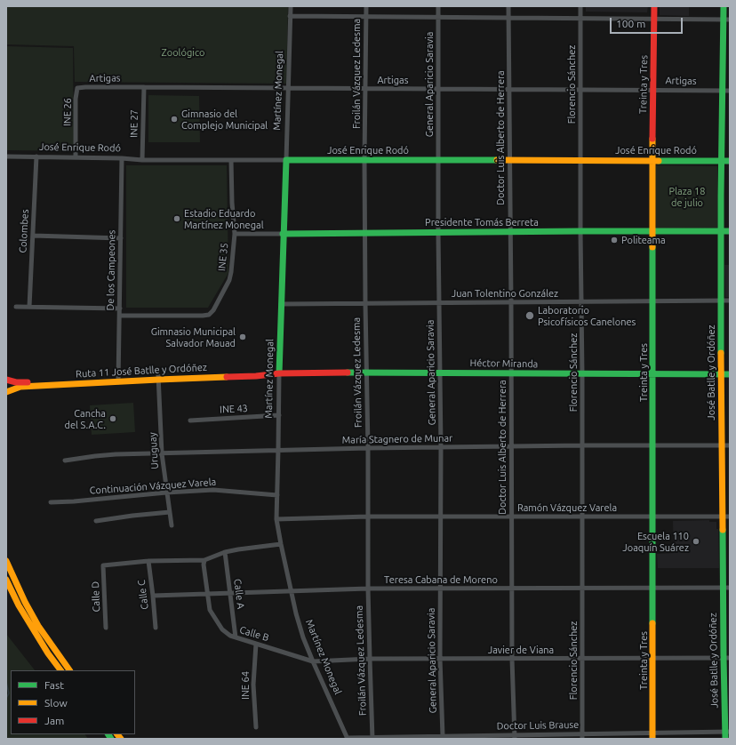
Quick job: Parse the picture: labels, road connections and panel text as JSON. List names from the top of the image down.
{
  "streets": {
    "main road": [
      "Treinta y Tres",
      "Martínez Monegal",
      "José Enrique Rodó",
      "Presidente Tomás Berreta",
      "Héctor Miranda",
      "Ruta 11 José Batlle y Ordóñez",
      "José Batlle y Ordóñez"
    ],
    "street": [
      "Froilán Vázquez Ledesma",
      "Artigas",
      "General Aparicio Saravia",
      "Florencio Sánchez",
      "INE 26",
      "INE 27",
      "Doctor Luis Alberto de Herrera",
      "Colombes",
      "INE 35",
      "De los Campeones",
      "Juan Tolentino González",
      "INE 43",
      "María Stagnero de Munar",
      "Uruguay",
      "Continuación Vázquez Varela",
      "Ramón Vázquez Varela",
      "Teresa Cabana de Moreno",
      "Calle A",
      "Calle C",
      "Calle D",
      "Calle B",
      "Javier de Viana",
      "INE 64",
      "Doctor Luis Brause"
    ]
  },
  "crossings": [
    ["Froilán Vázquez Ledesma", "Artigas"],
    ["Froilán Vázquez Ledesma", "José Enrique Rodó"],
    ["Froilán Vázquez Ledesma", "Presidente Tomás Berreta"],
    ["Froilán Vázquez Ledesma", "Juan Tolentino González"],
    ["Froilán Vázquez Ledesma", "Héctor Miranda"],
    ["Froilán Vázquez Ledesma", "María Stagnero de Munar"],
    ["Froilán Vázquez Ledesma", "Ramón Vázquez Varela"],
    ["Froilán Vázquez Ledesma", "Teresa Cabana de Moreno"],
    ["Froilán Vázquez Ledesma", "Javier de Viana"],
    ["Froilán Vázquez Ledesma", "Doctor Luis Brause"],
    ["Artigas", "General Aparicio Saravia"],
    ["Artigas", "Florencio Sánchez"],
    ["Artigas", "Treinta y Tres"],
    ["Artigas", "Martínez Monegal"],
    ["Artigas", "INE 26"],
    ["Artigas", "INE 27"],
    ["Artigas", "Doctor Luis Alberto de Herrera"],
    ["Artigas", "José Batlle y Ordóñez"],
    ["General Aparicio Saravia", "José Enrique Rodó"],
    ["General Aparicio Saravia", "Presidente Tomás Berreta"],
    ["General Aparicio Saravia", "Juan Tolentino González"],
    ["General Aparicio Saravia", "Héctor Miranda"],
    ["General Aparicio Saravia", "María Stagnero de Munar"],
    ["General Aparicio Saravia", "Ramón Vázquez Varela"],
    ["General Aparicio Saravia", "Teresa Cabana de Moreno"],
    ["General Aparicio Saravia", "Javier de Viana"],
    ["General Aparicio Saravia", "Doctor Luis Brause"],
    ["Florencio Sánchez", "José Enrique Rodó"],
    ["Florencio Sánchez", "Presidente Tomás Berreta"],
    ["Florencio Sánchez", "Juan Tolentino González"],
    ["Florencio Sánchez", "Héctor Miranda"],
    ["Florencio Sánchez", "María Stagnero de Munar"],
    ["Florencio Sánchez", "Ramón Vázquez Varela"],
    ["Florencio Sánchez", "Teresa Cabana de Moreno"],
    ["Florencio Sánchez", "Javier de Viana"],
    ["Florencio Sánchez", "Doctor Luis Brause"],
    ["Treinta y Tres", "José Enrique Rodó"],
    ["Treinta y Tres", "Presidente Tomás Berreta"],
    ["Treinta y Tres", "Juan Tolentino González"],
    ["Treinta y Tres", "Héctor Miranda"],
    ["Treinta y Tres", "María Stagnero de Munar"],
    ["Treinta y Tres", "Ramón Vázquez Varela"],
    ["Treinta y Tres", "Teresa Cabana de Moreno"],
    ["Treinta y Tres", "Javier de Viana"],
    ["Treinta y Tres", "Doctor Luis Brause"],
    ["Martínez Monegal", "José Enrique Rodó"],
    ["Martínez Monegal", "Presidente Tomás Berreta"],
    ["Martínez Monegal", "Juan Tolentino González"],
    ["Martínez Monegal", "Héctor Miranda"],
    ["Martínez Monegal", "Ruta 11 José Batlle y Ordóñez"],
    ["Martínez Monegal", "INE 43"],
    ["Martínez Monegal", "María Stagnero de Munar"],
    ["Martínez Monegal", "Continuación Vázquez Varela"],
    ["Martínez Monegal", "Ramón Vázquez Varela"],
    ["Martínez Monegal", "Teresa Cabana de Moreno"],
    ["Martínez Monegal", "Calle B"],
    ["Martínez Monegal", "Javier de Viana"],
    ["Martínez Monegal", "Doctor Luis Brause"],
    ["INE 26", "José Enrique Rodó"],
    ["INE 27", "José Enrique Rodó"],
    ["Doctor Luis Alberto de Herrera", "José Enrique Rodó"],
    ["Doctor Luis Alberto de Herrera", "Presidente Tomás Berreta"],
    ["Doctor Luis Alberto de Herrera", "Juan Tolentino González"],
    ["Doctor Luis Alberto de Herrera", "Héctor Miranda"],
    ["Doctor Luis Alberto de Herrera", "María Stagnero de Munar"],
    ["Doctor Luis Alberto de Herrera", "Ramón Vázquez Varela"],
    ["Doctor Luis Alberto de Herrera", "Teresa Cabana de Moreno"],
    ["Doctor Luis Alberto de Herrera", "Javier de Viana"],
    ["Doctor Luis Alberto de Herrera", "Doctor Luis Brause"],
    ["José Enrique Rodó", "Colombes"],
    ["José Enrique Rodó", "INE 35"],
    ["José Enrique Rodó", "De los Campeones"],
    ["José Enrique Rodó", "José Batlle y Ordóñez"],
    ["Presidente Tomás Berreta", "INE 35"],
    ["Presidente Tomás Berreta", "José Batlle y Ordóñez"],
    ["INE 35", "De los Campeones"],
    ["De los Campeones", "Ruta 11 José Batlle y Ordóñez"],
    ["Juan Tolentino González", "José Batlle y Ordóñez"],
    ["Héctor Miranda", "Ruta 11 José Batlle y Ordóñez"],
    ["Héctor Miranda", "José Batlle y Ordóñez"],
    ["Ruta 11 José Batlle y Ordóñez", "Uruguay"],
    ["José Batlle y Ordóñez", "María Stagnero de Munar"],
    ["José Batlle y Ordóñez", "Ramón Vázquez Varela"],
    ["José Batlle y Ordóñez", "Teresa Cabana de Moreno"],
    ["José Batlle y Ordóñez", "Javier de Viana"],
    ["José Batlle y Ordóñez", "Doctor Luis Brause"],
    ["María Stagnero de Munar", "Uruguay"],
    ["Uruguay", "Continuación Vázquez Varela"],
    ["Teresa Cabana de Moreno", "Calle A"],
    ["Teresa Cabana de Moreno", "Calle C"],
    ["Teresa Cabana de Moreno", "Calle B"],
    ["Calle A", "Calle B"],
    ["Calle C", "Calle D"],
    ["Calle B", "Javier de Viana"],
    ["Calle B", "INE 64"]
  ],
  "parks": ["Zoológico", "Plaza 18 de julio"],
  "places": [
    "Gimnasio del Complejo Municipal",
    "Estadio Eduardo Martínez Monegal",
    "Politeama",
    "Laboratorio Psicofísicos Canelones",
    "Gimnasio Municipal Salvador Mauad",
    "Cancha del S.A.C.",
    "Escuela 110 Joaquín Suárez"
  ],
  "legend": ["Fast", "Slow", "Jam"],
  "scale_bar": "100 m"
}
